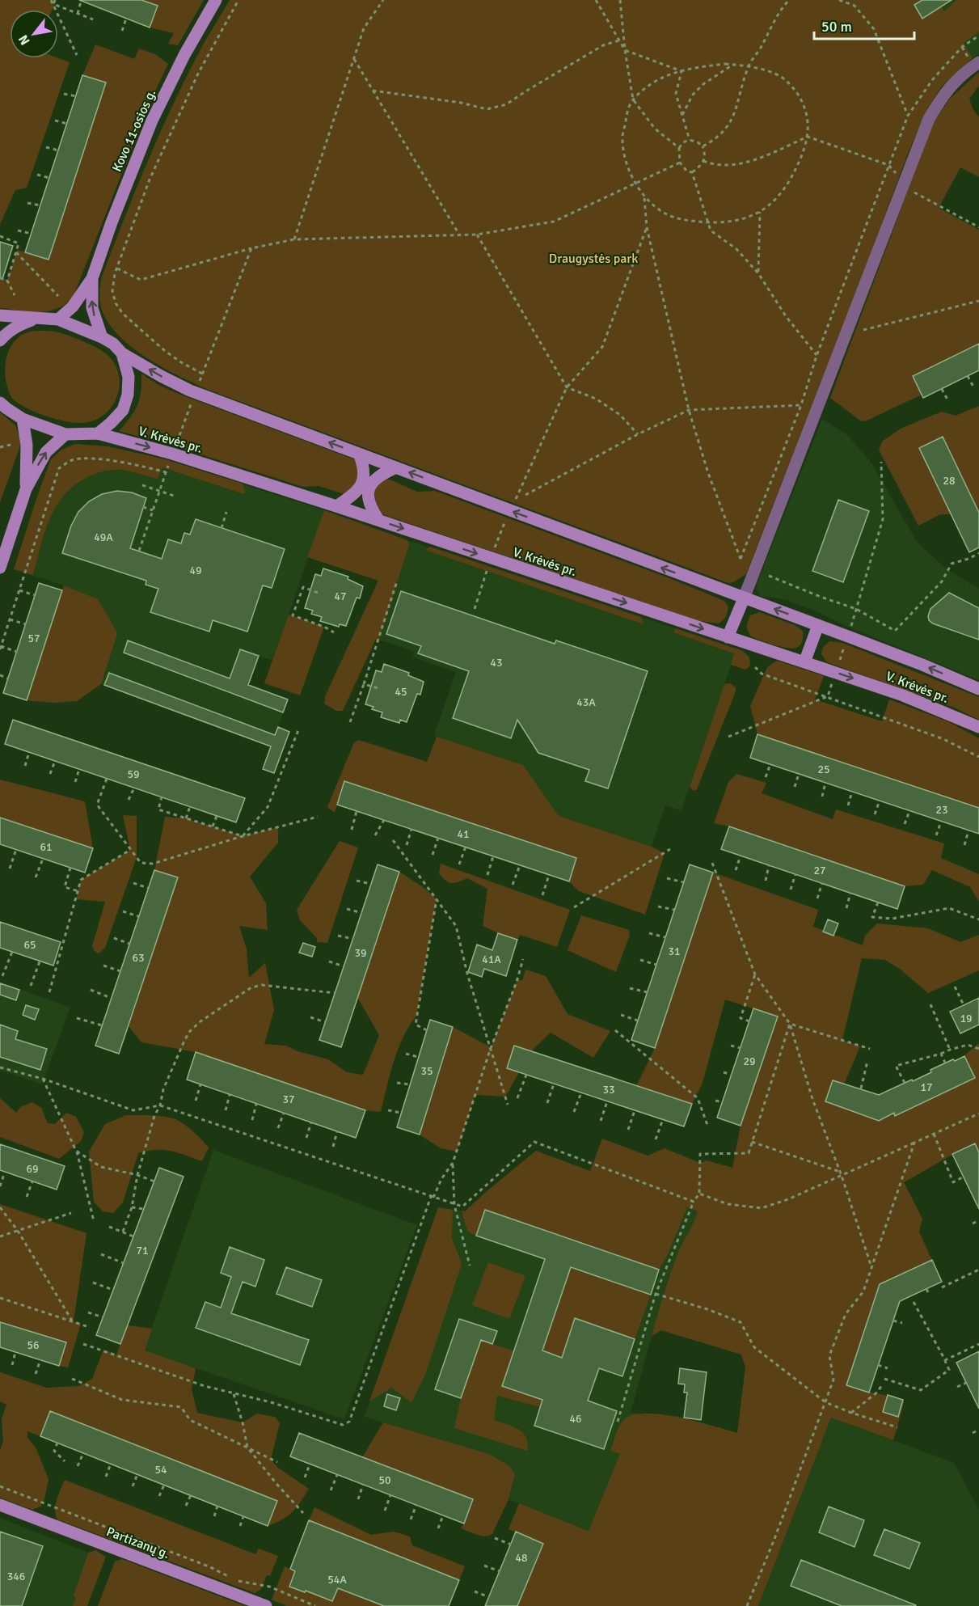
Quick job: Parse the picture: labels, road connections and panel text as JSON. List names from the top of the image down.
{
  "streets": {
    "main road": ["Kovo 11-osios g.", "V. Krėvės pr.", "Partizanų g."]
  },
  "crossings": [
    ["Kovo 11-osios g.", "V. Krėvės pr."]
  ],
  "parks": ["Draugystės park"],
  "house_numbers": [
    "28",
    "49A",
    "49",
    "47",
    "57",
    "43",
    "45",
    "43A",
    "25",
    "59",
    "23",
    "41",
    "61",
    "27",
    "65",
    "31",
    "39",
    "63",
    "41A",
    "19",
    "29",
    "35",
    "17",
    "33",
    "37",
    "69",
    "71",
    "56",
    "46",
    "54",
    "50",
    "48",
    "346",
    "54A"
  ],
  "scale_bar": "50 m",
  "north": "bottom left"
}
